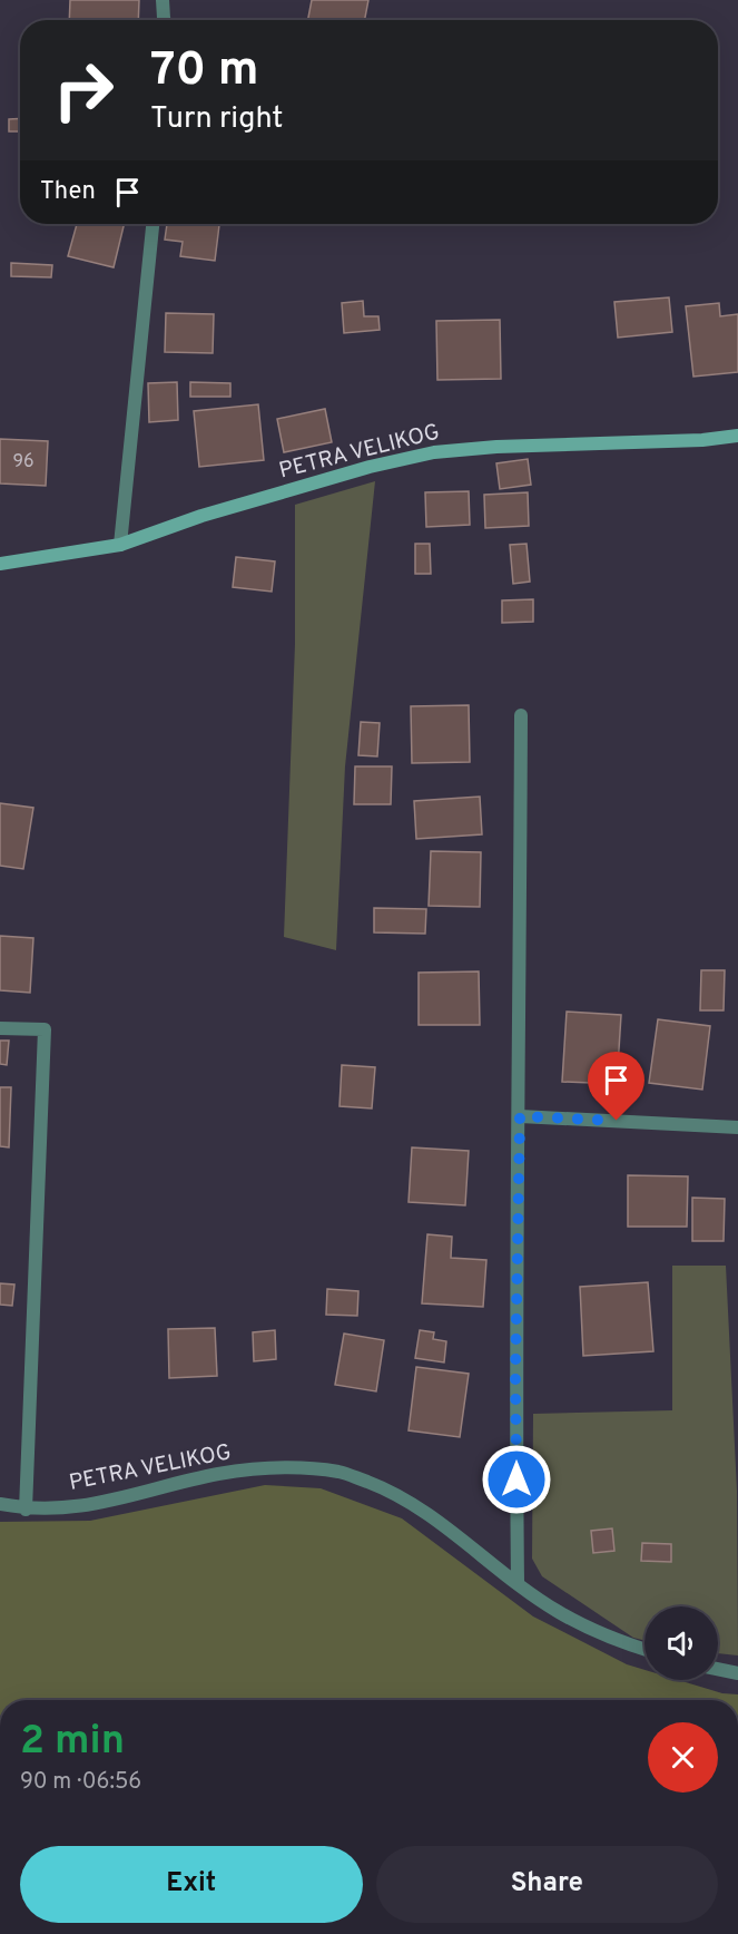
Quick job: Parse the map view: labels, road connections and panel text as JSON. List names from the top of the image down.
{
  "streets": {
    "street": ["PETRA VELIKOG"]
  },
  "house_numbers": ["96"],
  "page": {
    "turn": ["70 m", "Turn right"],
    "then": "Then",
    "heading": ["2 min", "90 m · 06:56"],
    "buttons": ["Exit", "Share"]
  }
}
